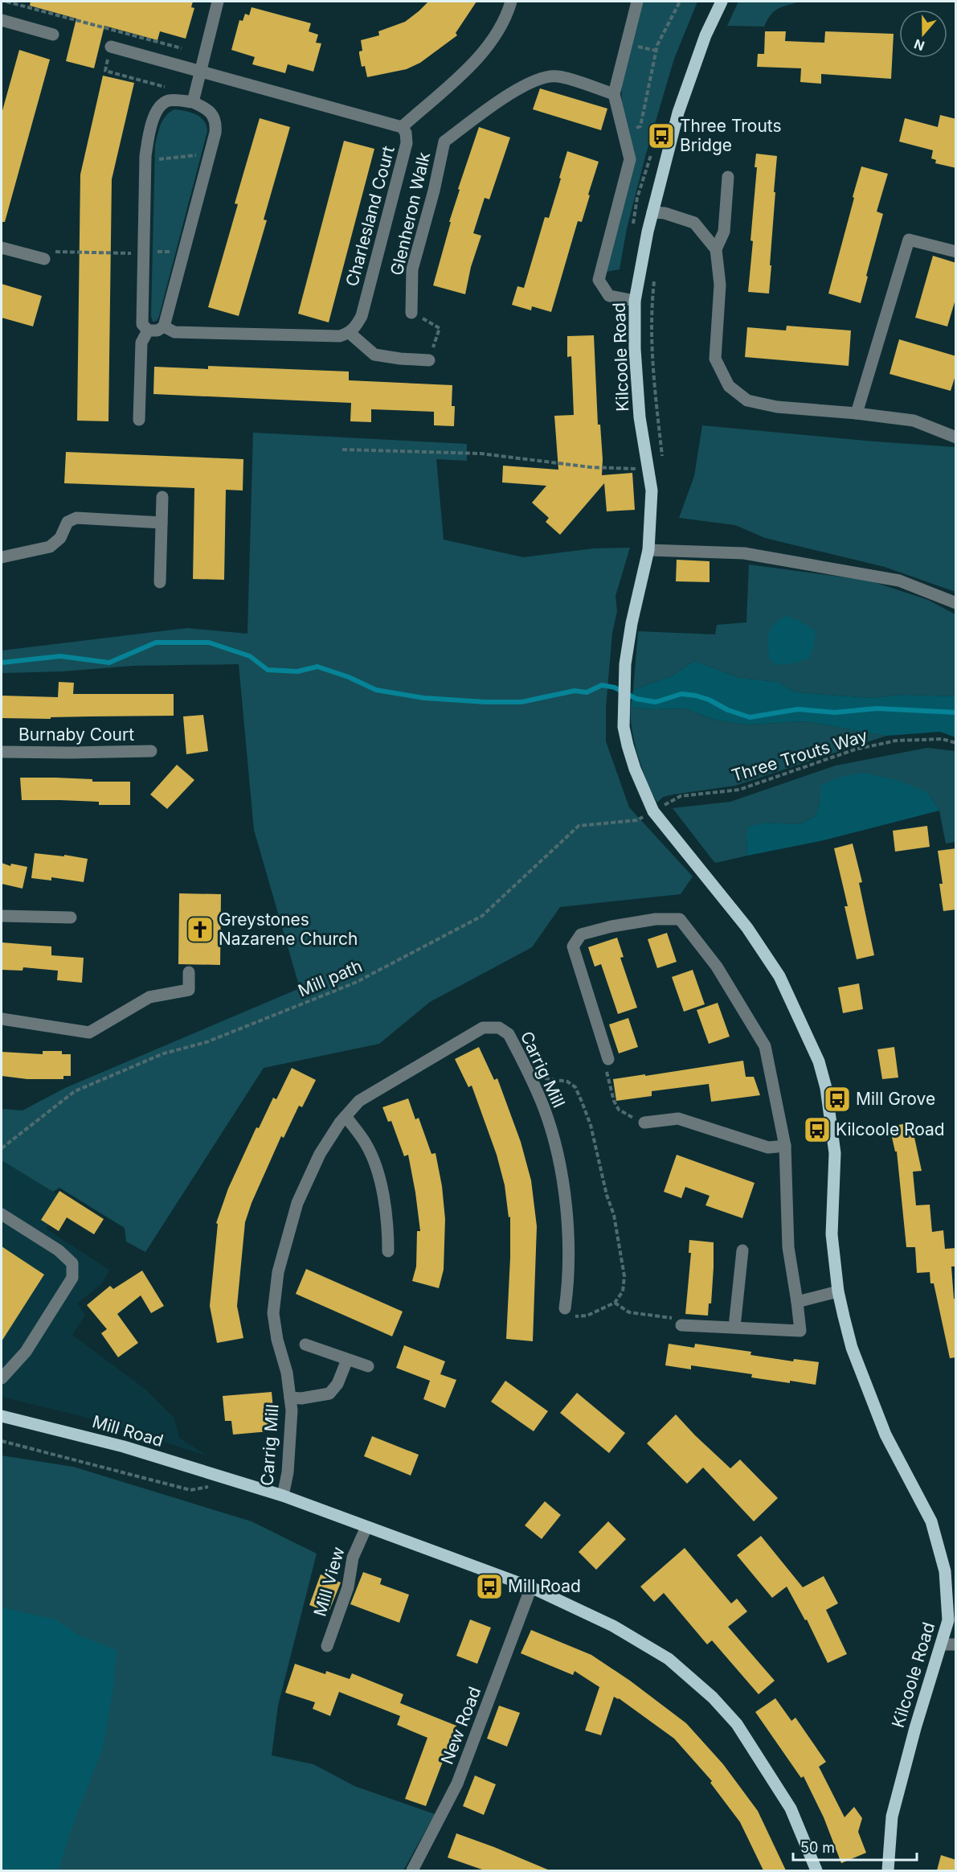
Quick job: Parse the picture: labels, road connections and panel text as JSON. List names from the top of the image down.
{
  "streets": {
    "main road": ["Kilcoole Road", "Mill Road"],
    "street": [
      "Glenheron Walk",
      "Charlesland Court",
      "Burnaby Court",
      "Carrig Mill",
      "Mill View",
      "New Road"
    ],
    "path": ["Three Trouts Way", "Mill path"]
  },
  "crossings": [
    ["Kilcoole Road", "Three Trouts Way"],
    ["Kilcoole Road", "Mill path"],
    ["Three Trouts Way", "Mill path"],
    ["Carrig Mill", "Mill Road"],
    ["Mill Road", "Mill View"],
    ["Mill Road", "New Road"]
  ],
  "places": {
    "bus stop": [
      "Three Trouts Bridge",
      "Mill Grove",
      "Kilcoole Road",
      "Mill Road"
    ],
    "church": ["Greystones Nazarene Church"]
  },
  "scale_bar": "50 m",
  "north": "bottom"
}
